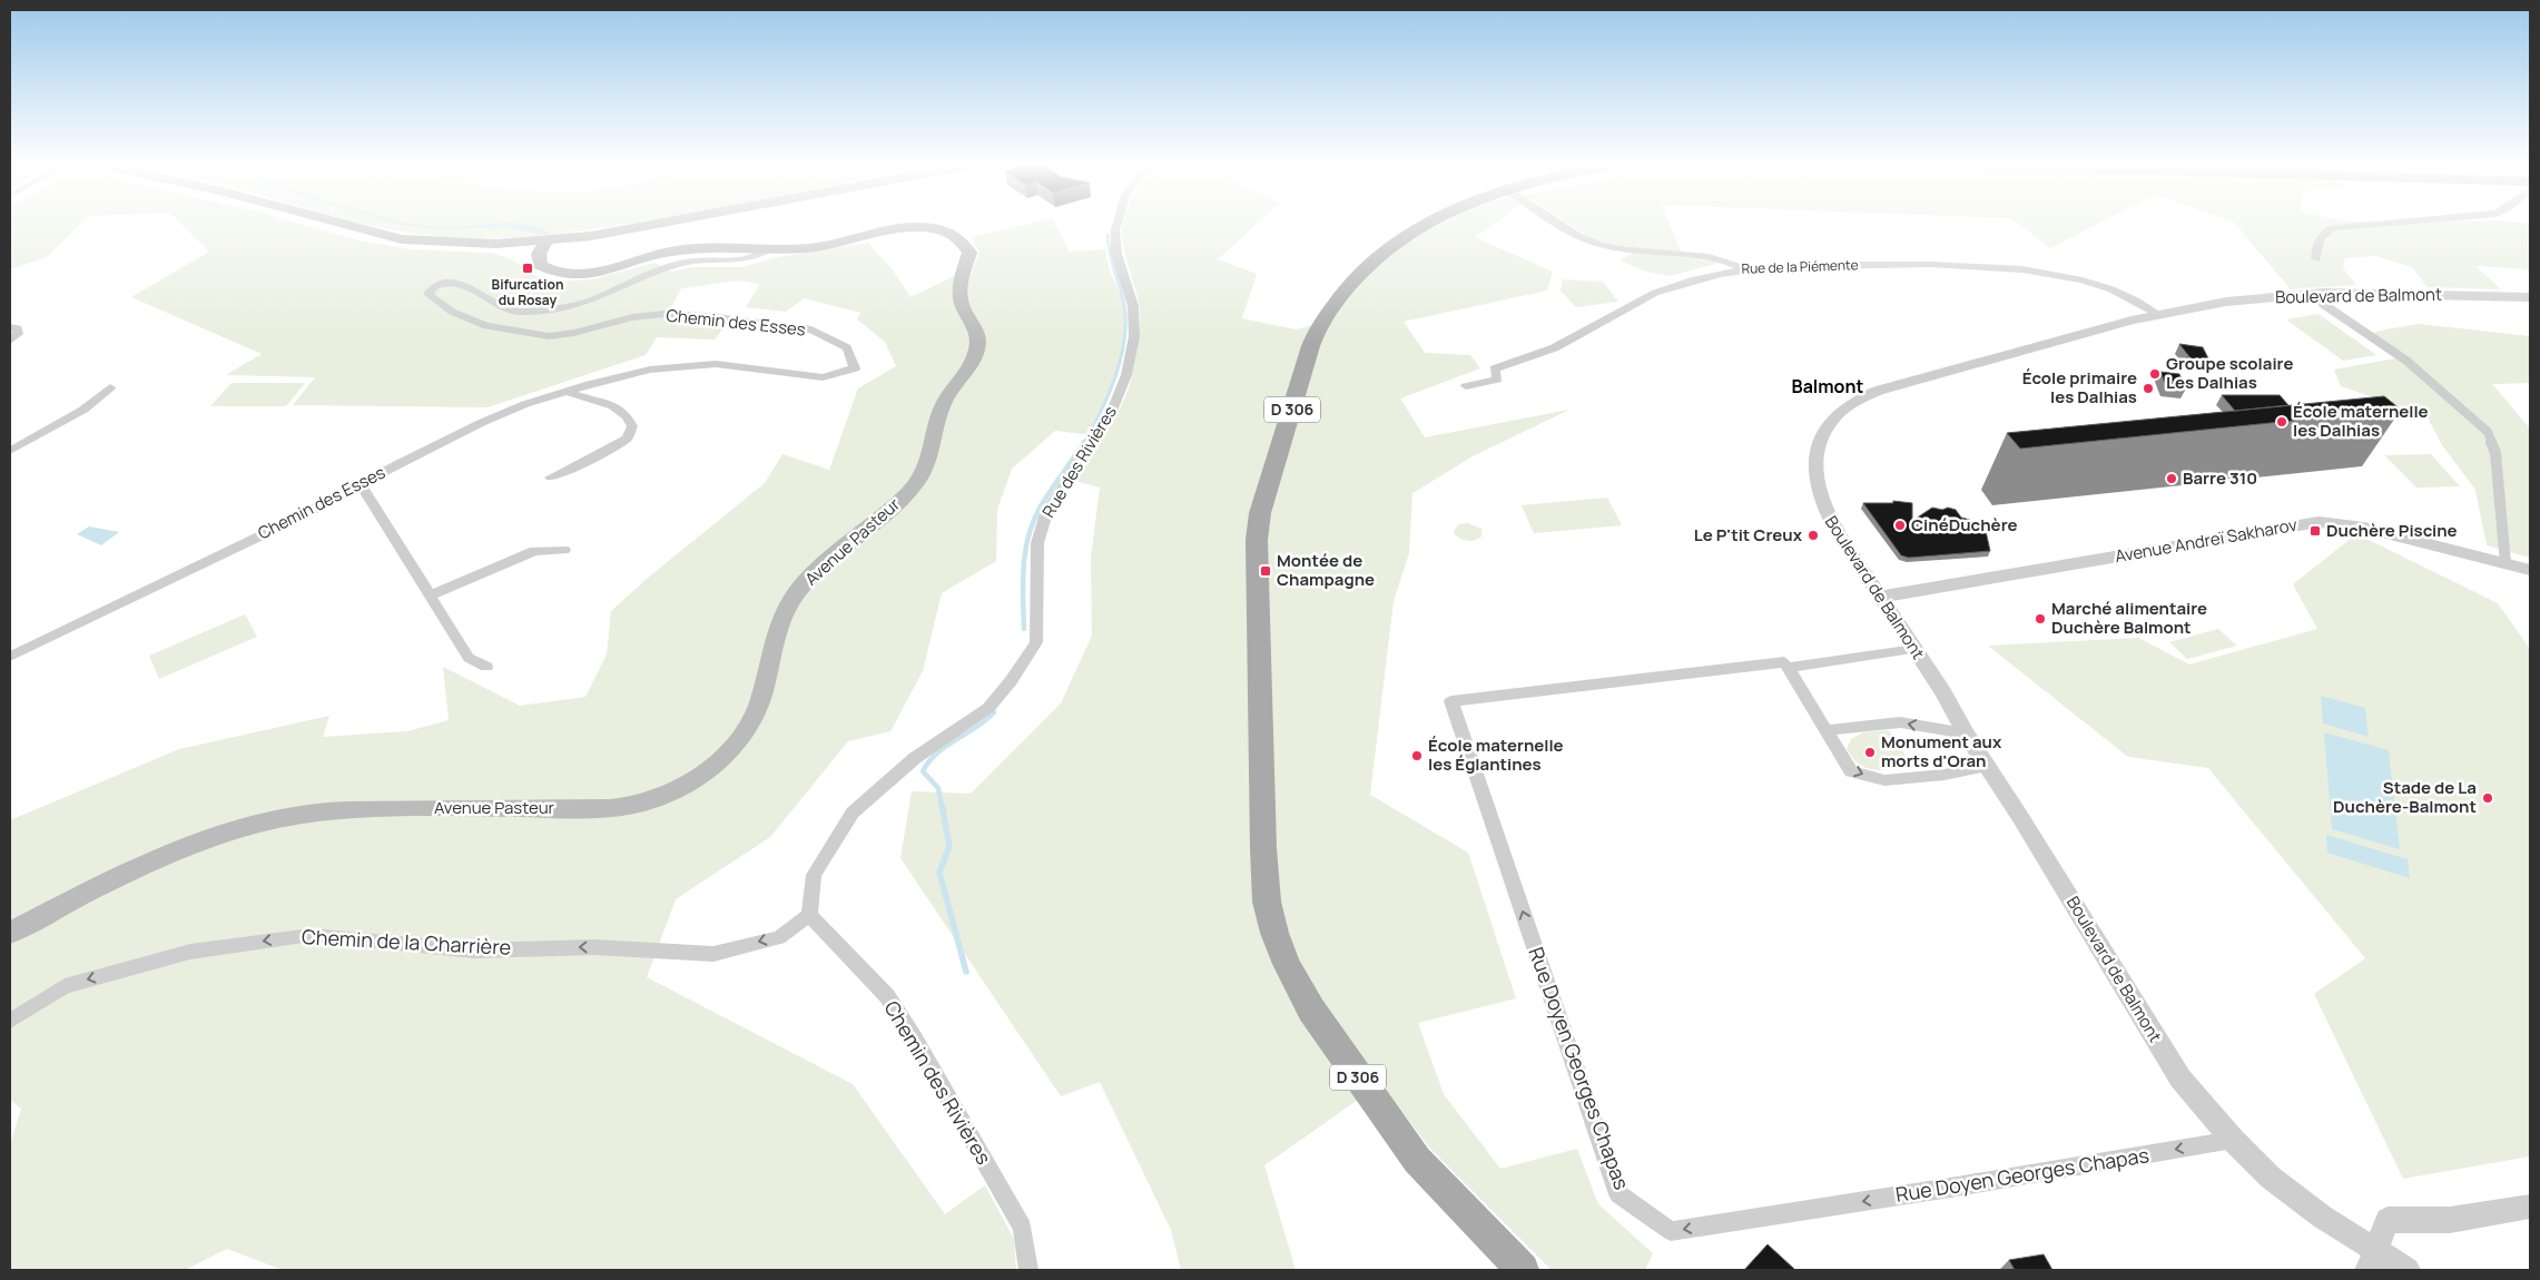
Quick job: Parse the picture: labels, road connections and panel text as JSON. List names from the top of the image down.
{
  "streets": {
    "main road": ["D 306", "Avenue Pasteur"],
    "street": [
      "Rue de la Piémente",
      "Boulevard de Balmont",
      "Chemin des Esses",
      "Rue des Rivières",
      "Avenue Andreï Sakharov",
      "Chemin de la Charrière",
      "Rue Doyen Georges Chapas",
      "Chemin des Rivières"
    ]
  },
  "crossings": [
    ["Rue de la Piémente", "Boulevard de Balmont"],
    ["Boulevard de Balmont", "Avenue Andreï Sakharov"],
    ["Boulevard de Balmont", "Rue Doyen Georges Chapas"],
    ["Chemin des Esses", "Avenue Pasteur"],
    ["Rue des Rivières", "Chemin de la Charrière"],
    ["Rue des Rivières", "Chemin des Rivières"],
    ["Chemin de la Charrière", "Chemin des Rivières"]
  ],
  "one_way": ["Chemin de la Charrière"],
  "districts": ["Balmont"],
  "places": {
    "transit": ["Bifurcation du Rosay", "Duchère Piscine", "Montée de Champagne"],
    "other": [
      "Groupe scolaire Les Dalhias",
      "École primaire les Dalhias",
      "École maternelle les Dalhias",
      "Barre 310",
      "CinéDuchère",
      "Le P'tit Creux",
      "Marché alimentaire Duchère Balmont",
      "Monument aux morts d'Oran",
      "École maternelle les Églantines",
      "Stade de La Duchère-Balmont"
    ]
  }
}
